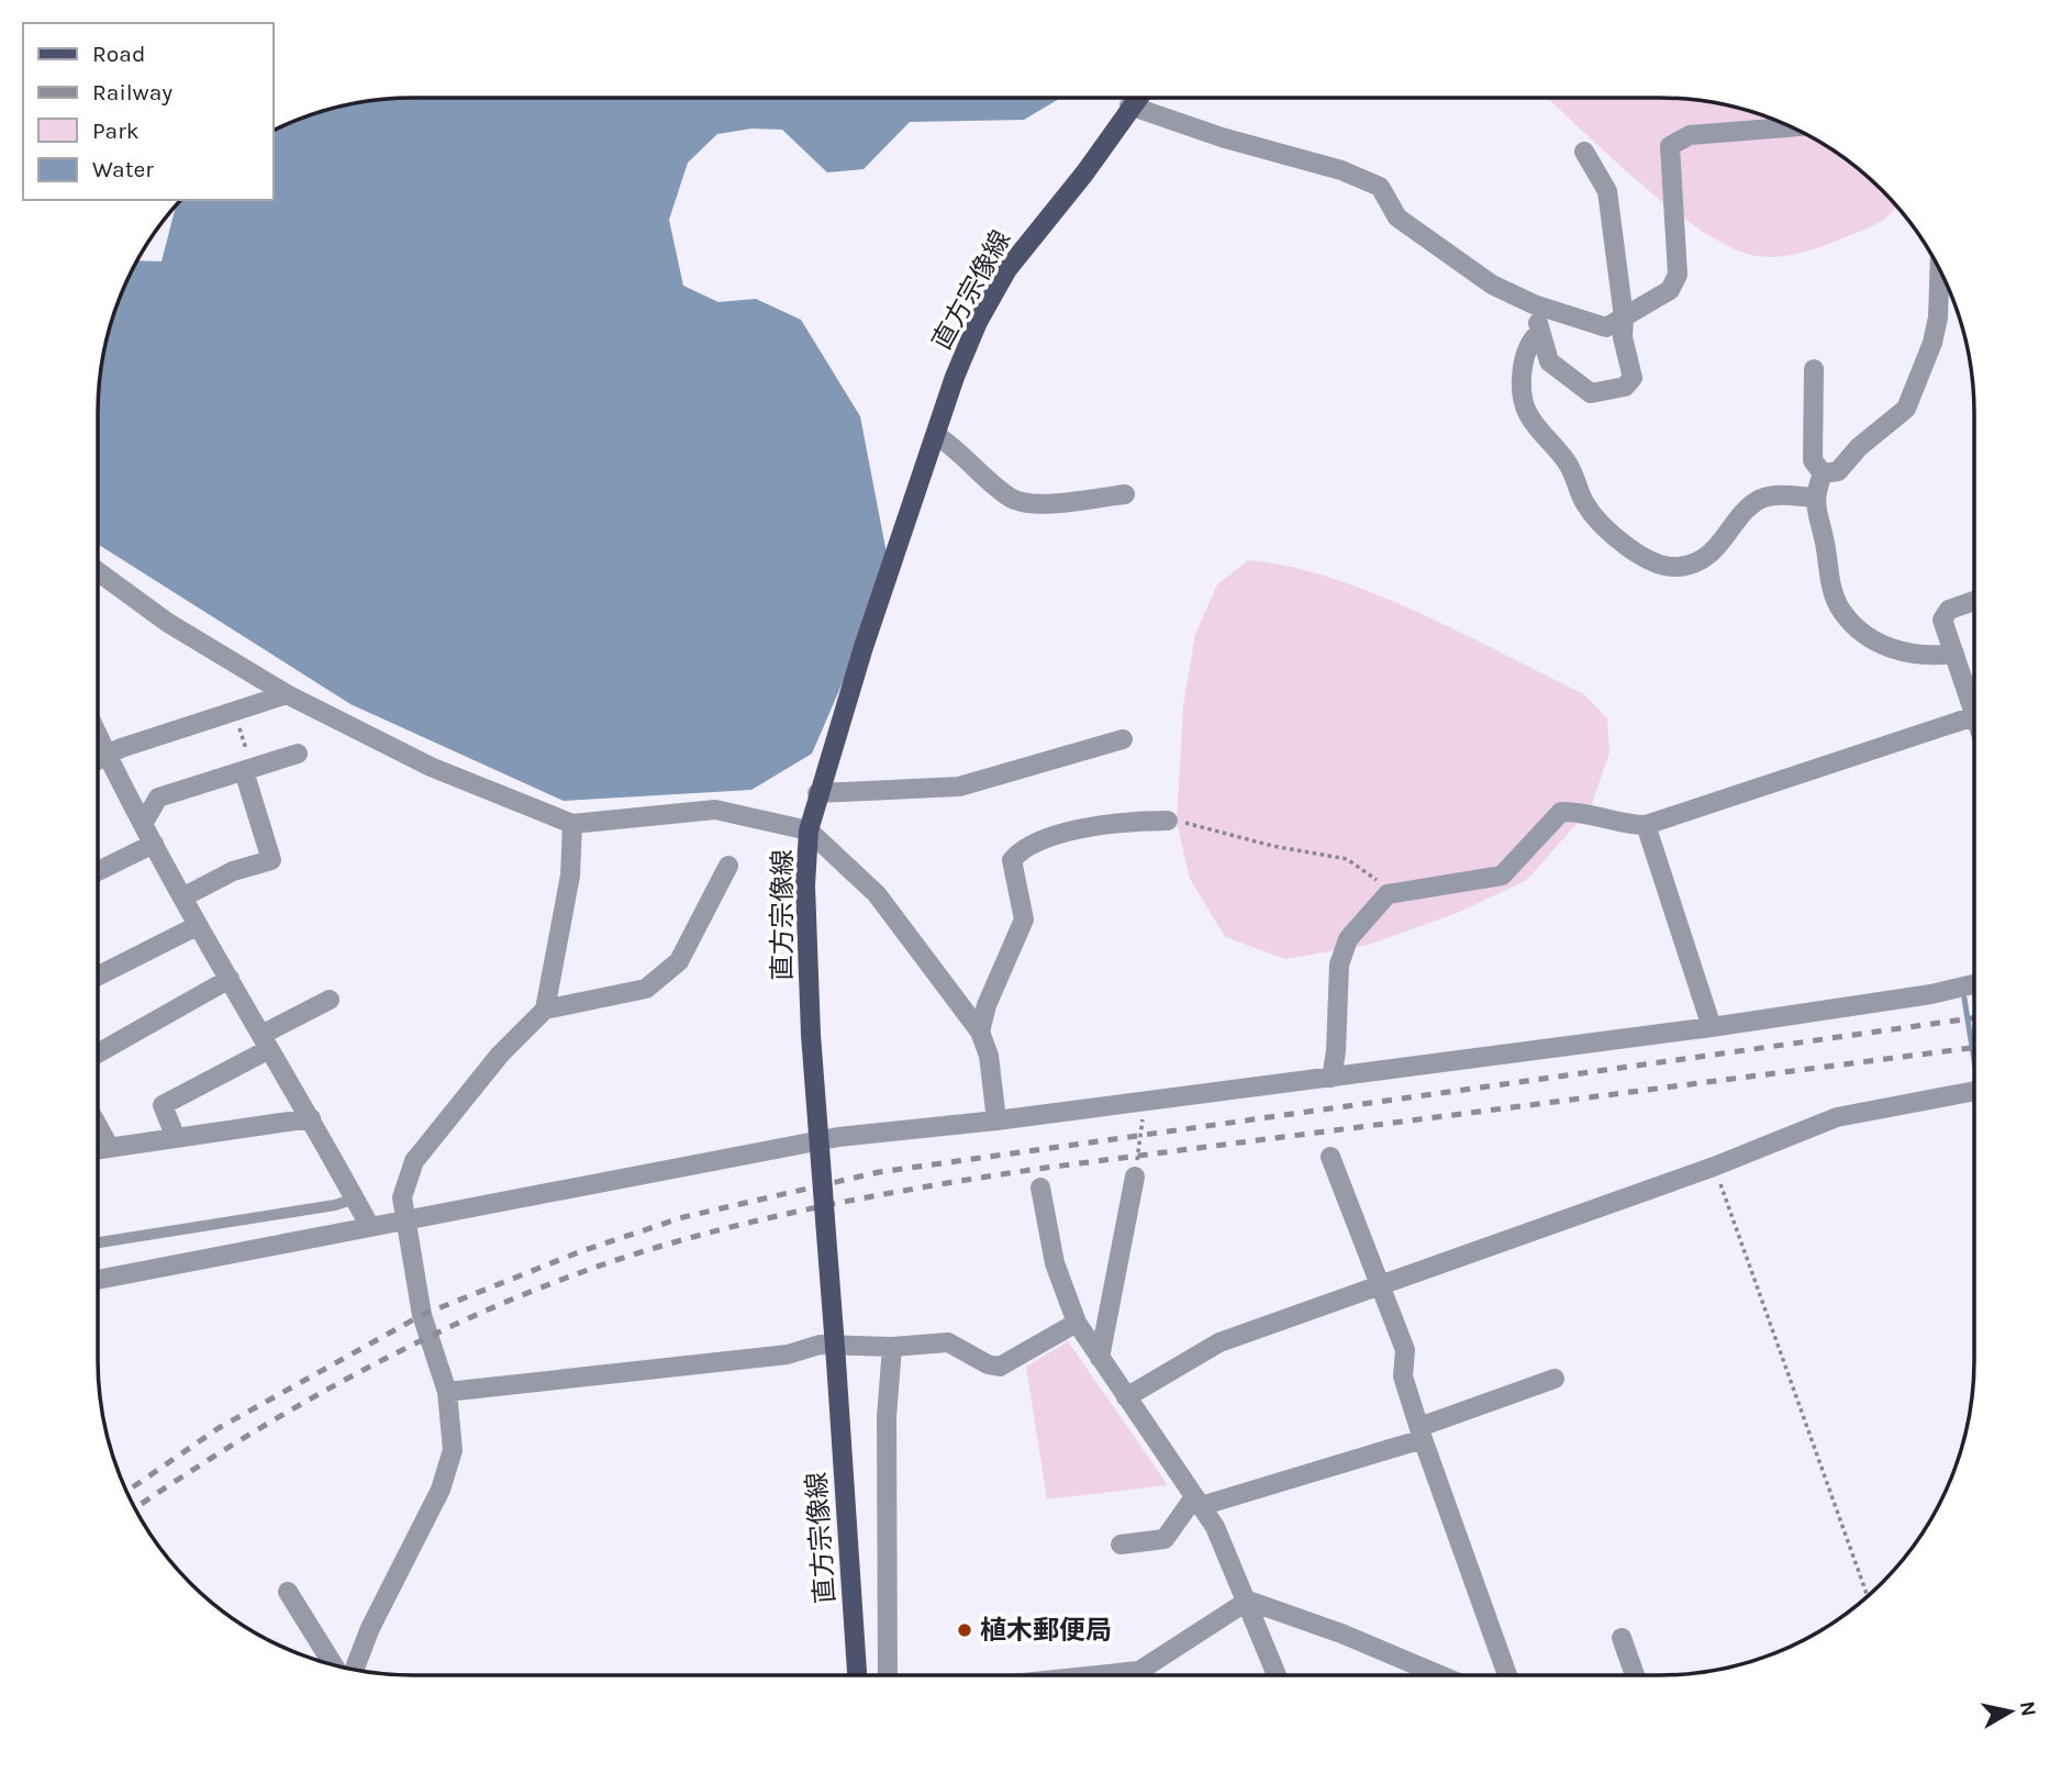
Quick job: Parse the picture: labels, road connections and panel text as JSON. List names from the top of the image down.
{
  "streets": {
    "main road": ["直方宗像線"]
  },
  "places": ["植木郵便局"],
  "legend": [
    "Road",
    "Railway",
    "Park",
    "Water"
  ],
  "north": "right"
}
